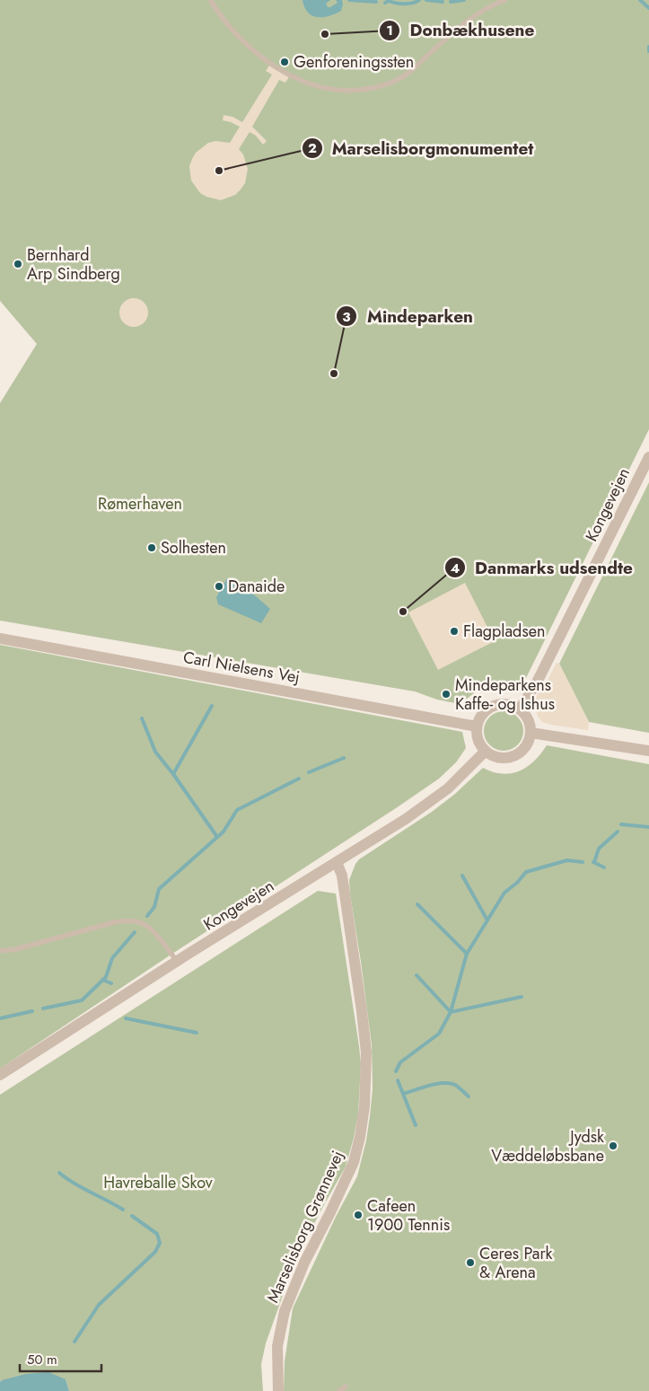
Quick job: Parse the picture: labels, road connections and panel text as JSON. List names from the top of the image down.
{
  "streets": {
    "street": ["Kongevejen", "Carl Nielsens Vej", "Marselisborg Grønnevej"]
  },
  "crossings": [
    ["Kongevejen", "Carl Nielsens Vej"],
    ["Kongevejen", "Marselisborg Grønnevej"]
  ],
  "parks": ["Rømerhaven", "Havreballe Skov"],
  "places": [
    "Donbækhusene",
    "Genforeningssten",
    "Marselisborgmonumentet",
    "Bernhard Arp Sindberg",
    "Mindeparken",
    "Solhesten",
    "Danaide",
    "Danmarks udsendte",
    "Flagpladsen",
    "Mindeparkens Kaffe- og Ishus",
    "Jydsk Væddeløbsbane",
    "Cafeen 1900 Tennis",
    "Ceres Park & Arena"
  ],
  "scale_bar": "50 m"
}
